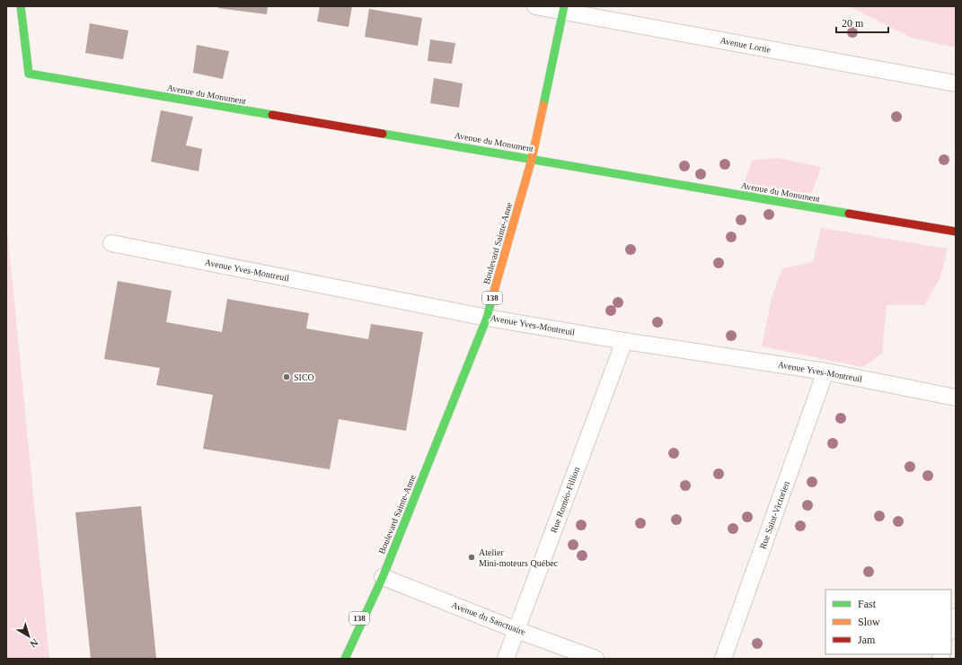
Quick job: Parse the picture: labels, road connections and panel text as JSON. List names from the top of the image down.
{
  "streets": {
    "street": [
      "Avenue Lortie",
      "Avenue du Monument",
      "Boulevard Sainte-Anne",
      "Avenue Yves-Montreuil",
      "138",
      "Rue Roméo-Fillion",
      "Rue Saint-Victorien",
      "Avenue du Sanctuaire"
    ]
  },
  "crossings": [
    ["Avenue Lortie", "Boulevard Sainte-Anne"],
    ["Avenue du Monument", "Boulevard Sainte-Anne"],
    ["Boulevard Sainte-Anne", "Avenue Yves-Montreuil"],
    ["Boulevard Sainte-Anne", "Avenue du Sanctuaire"],
    ["Avenue Yves-Montreuil", "Rue Roméo-Fillion"],
    ["Avenue Yves-Montreuil", "Rue Saint-Victorien"],
    ["Rue Roméo-Fillion", "Avenue du Sanctuaire"]
  ],
  "places": ["SICO", "Atelier Mini-moteurs Québec"],
  "legend": ["Fast", "Slow", "Jam"],
  "scale_bar": "20 m",
  "north": "bottom right"
}
